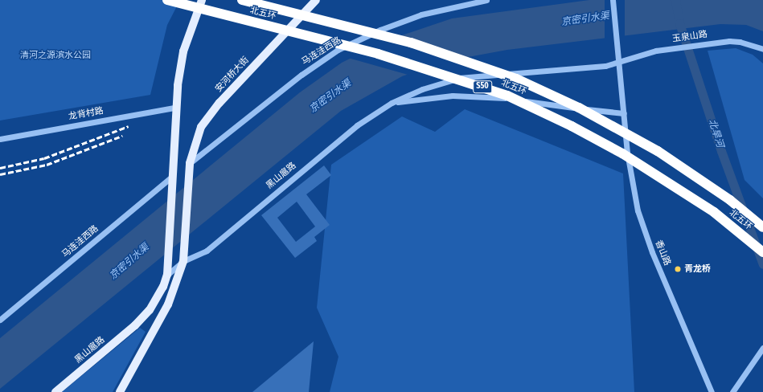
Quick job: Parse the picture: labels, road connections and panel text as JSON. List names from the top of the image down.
{
  "streets": {
    "highway": ["北五环", "S50"],
    "main road": ["安河桥大街", "黑山扈路"],
    "street": [
      "玉泉山路",
      "马连洼西路",
      "龙背村路",
      "香山路"
    ]
  },
  "crossings": [
    ["玉泉山路", "黑山扈路"],
    ["玉泉山路", "香山路"],
    ["马连洼西路", "安河桥大街"],
    ["马连洼西路", "黑山扈路"],
    ["安河桥大街", "黑山扈路"]
  ],
  "water": ["京密引水渠", "北旱河"],
  "parks": ["清河之源滨水公园"],
  "places": ["青龙桥"]
}
